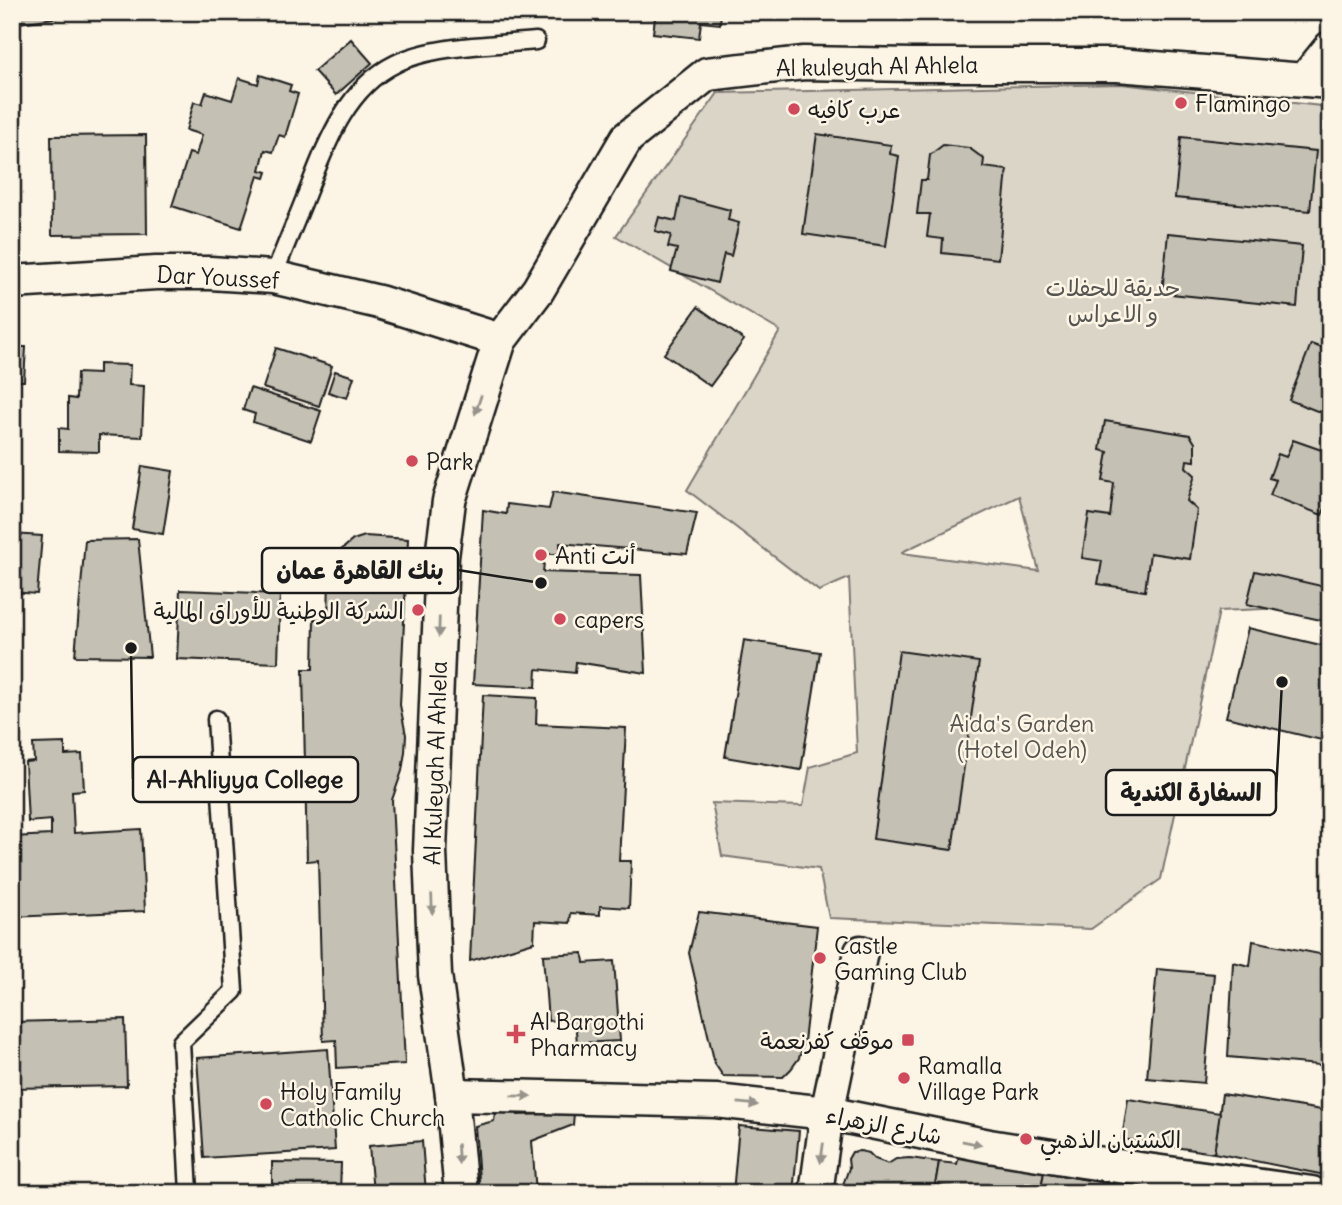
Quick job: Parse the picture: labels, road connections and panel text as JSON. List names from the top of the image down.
{
  "streets": {
    "street": [
      "Al kuleyah Al Ahlela",
      "Dar Youssef",
      "Al Kuleyah Al Ahlela",
      "شارع الزهراء"
    ]
  },
  "crossings": [
    ["Al kuleyah Al Ahlela", "Dar Youssef"],
    ["Al kuleyah Al Ahlela", "Al Kuleyah Al Ahlela"],
    ["Dar Youssef", "Al Kuleyah Al Ahlela"],
    ["Al Kuleyah Al Ahlela", "شارع الزهراء"]
  ],
  "one_way": ["Al Kuleyah Al Ahlela", "شارع الزهراء"],
  "parks": ["حديقة للحفلات و الاعراس", "Aida's Garden (Hotel Odeh)"],
  "places": {
    "other": [
      "Flamingo",
      "عرب كافيه",
      "Park",
      "Anti أنت",
      "بنك القاهرة عمان",
      "الشركة الوطنية للأوراق المالية",
      "capers",
      "Al-Ahliyya College",
      "السفارة الكندية",
      "Castle Gaming Club",
      "Ramalla Village Park",
      "Holy Family Catholic Church",
      "الكشتبان الذهبي"
    ],
    "health": ["Al Bargothi Pharmacy"],
    "transit": ["موقف كفرنعمة"]
  }
}
